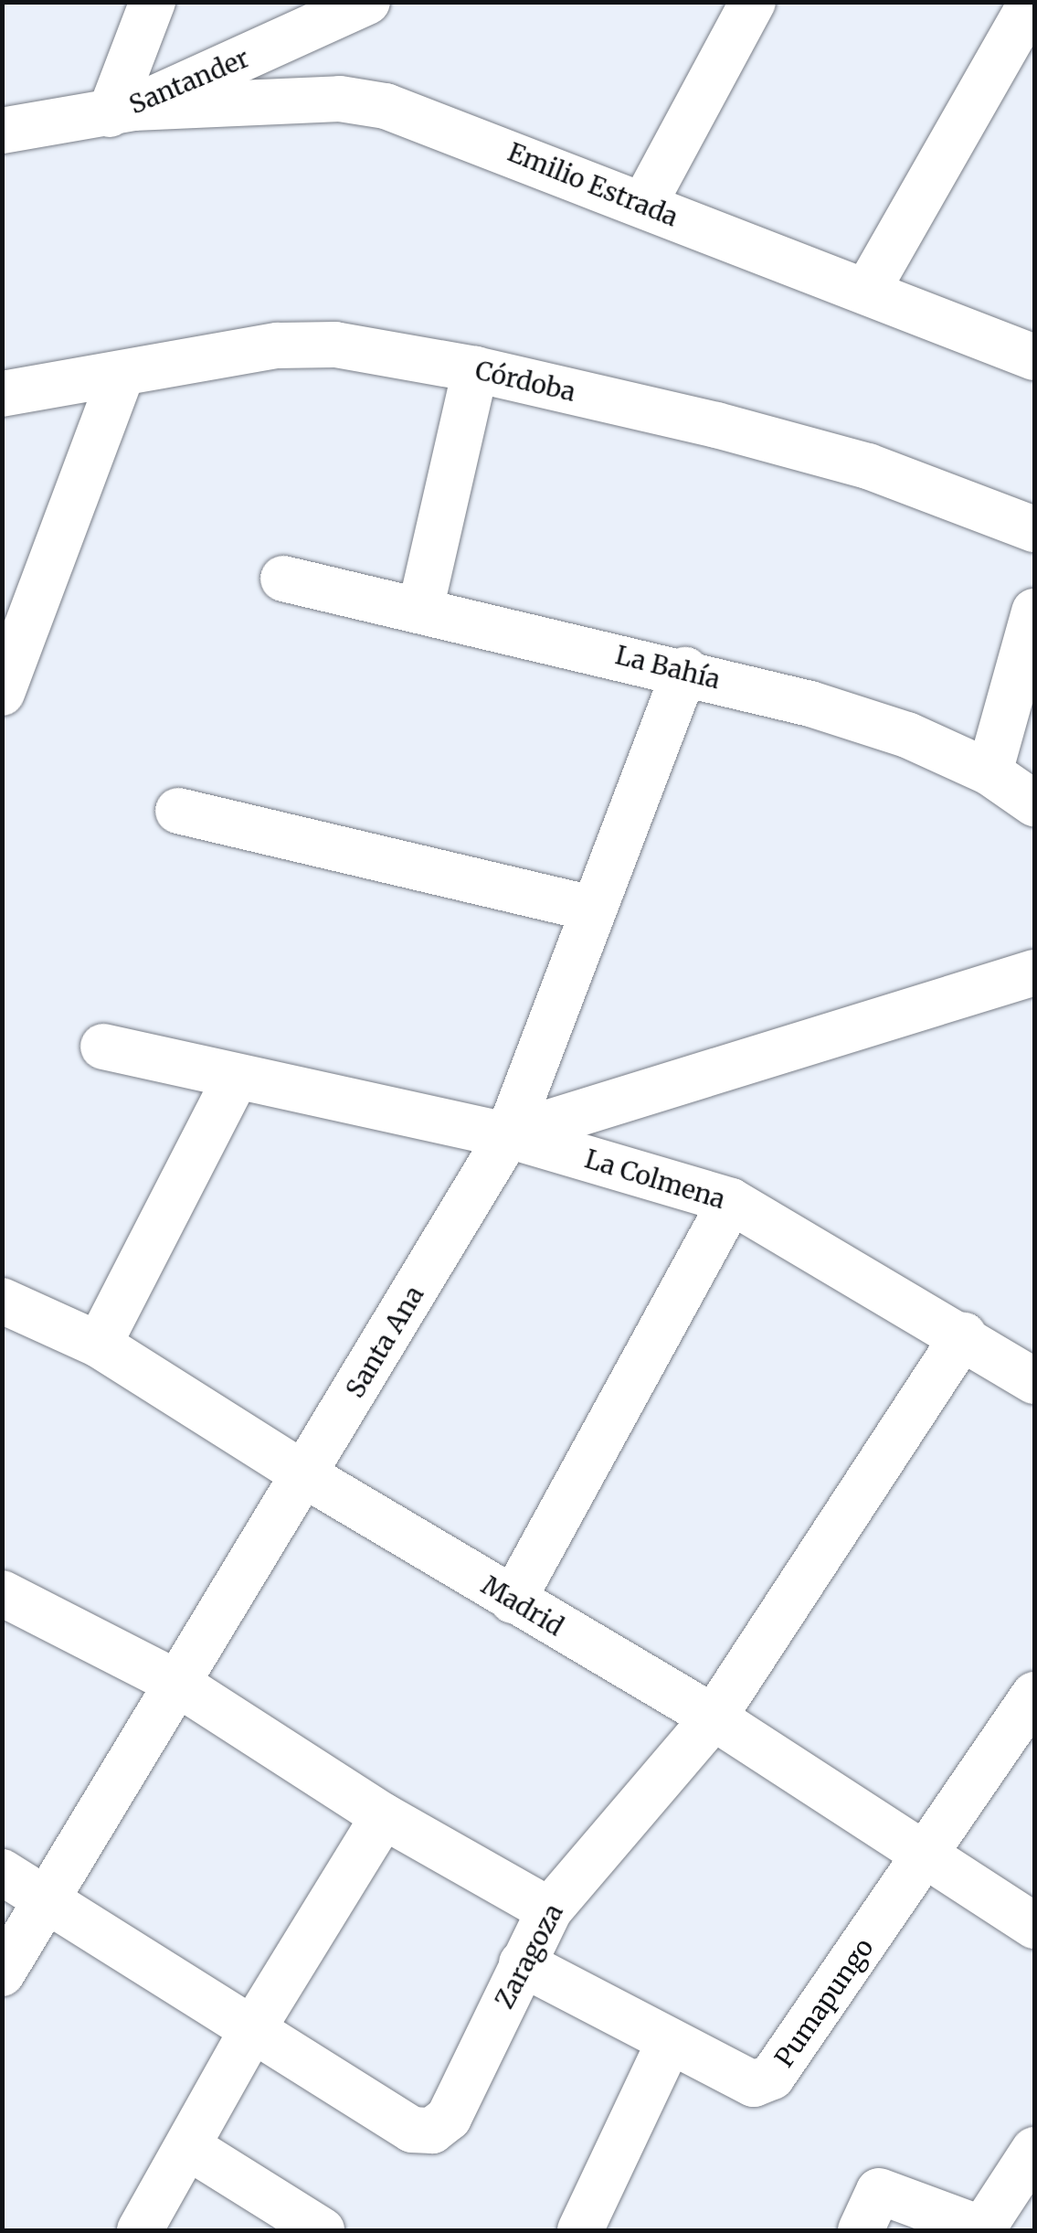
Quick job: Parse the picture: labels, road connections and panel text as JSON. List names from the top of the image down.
{
  "streets": {
    "street": [
      "Santander",
      "Emilio Estrada",
      "Córdoba",
      "La Bahía",
      "La Colmena",
      "Santa Ana",
      "Madrid",
      "Zaragoza",
      "Pumapungo"
    ]
  },
  "crossings": [
    ["Santander", "Emilio Estrada"],
    ["La Bahía", "Santa Ana"],
    ["La Colmena", "Santa Ana"],
    ["La Colmena", "Zaragoza"],
    ["Santa Ana", "Madrid"],
    ["Santa Ana", "Zaragoza"],
    ["Madrid", "Zaragoza"],
    ["Madrid", "Pumapungo"],
    ["Zaragoza", "Pumapungo"]
  ]
}
